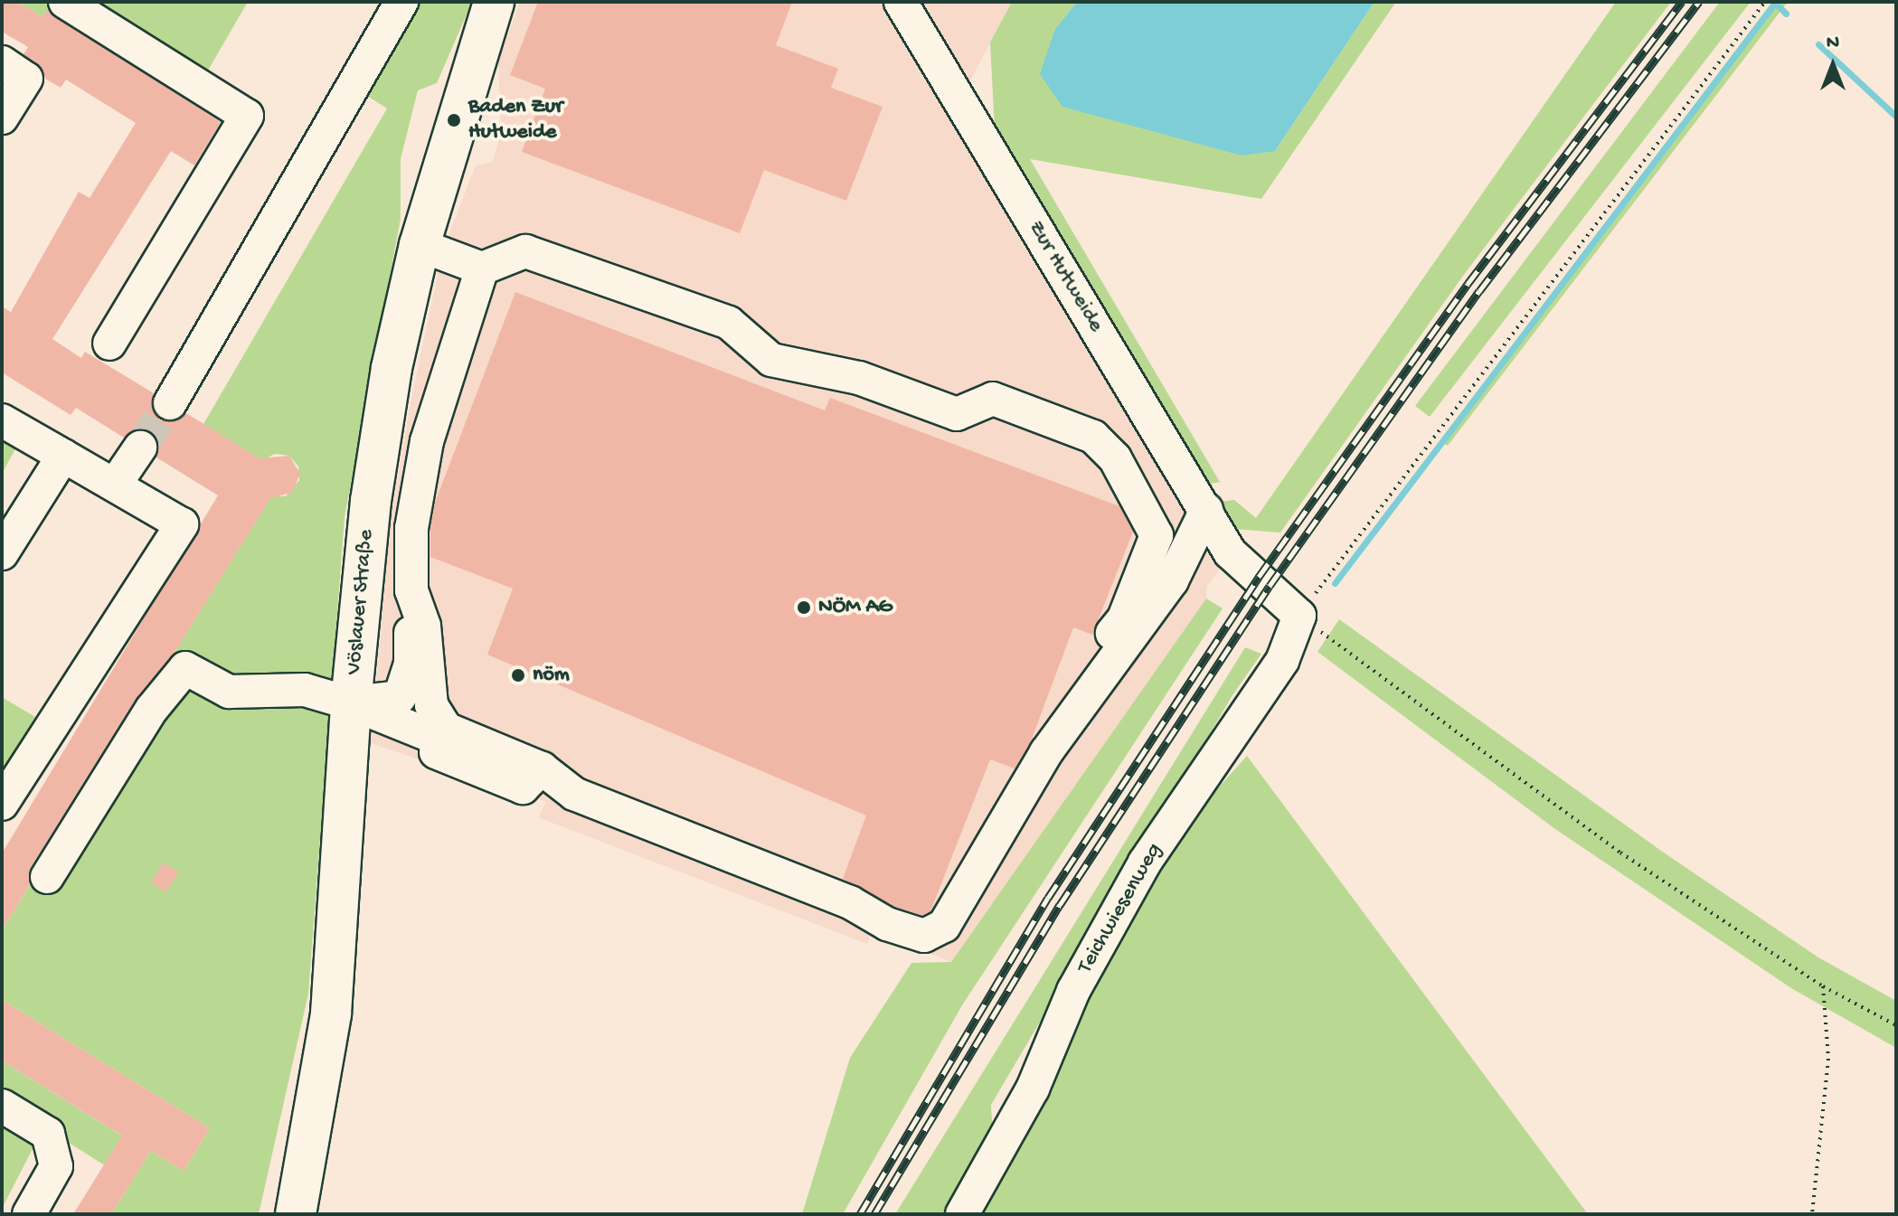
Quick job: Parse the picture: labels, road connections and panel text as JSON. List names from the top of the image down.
{
  "streets": {
    "main road": ["Vöslauer Straße"],
    "street": ["Zur Hutweide", "Teichwiesenweg"]
  },
  "crossings": [
    ["Zur Hutweide", "Teichwiesenweg"]
  ],
  "places": ["Baden Zur Hutweide", "NÖM AG", "nöm"],
  "north": "top"
}
